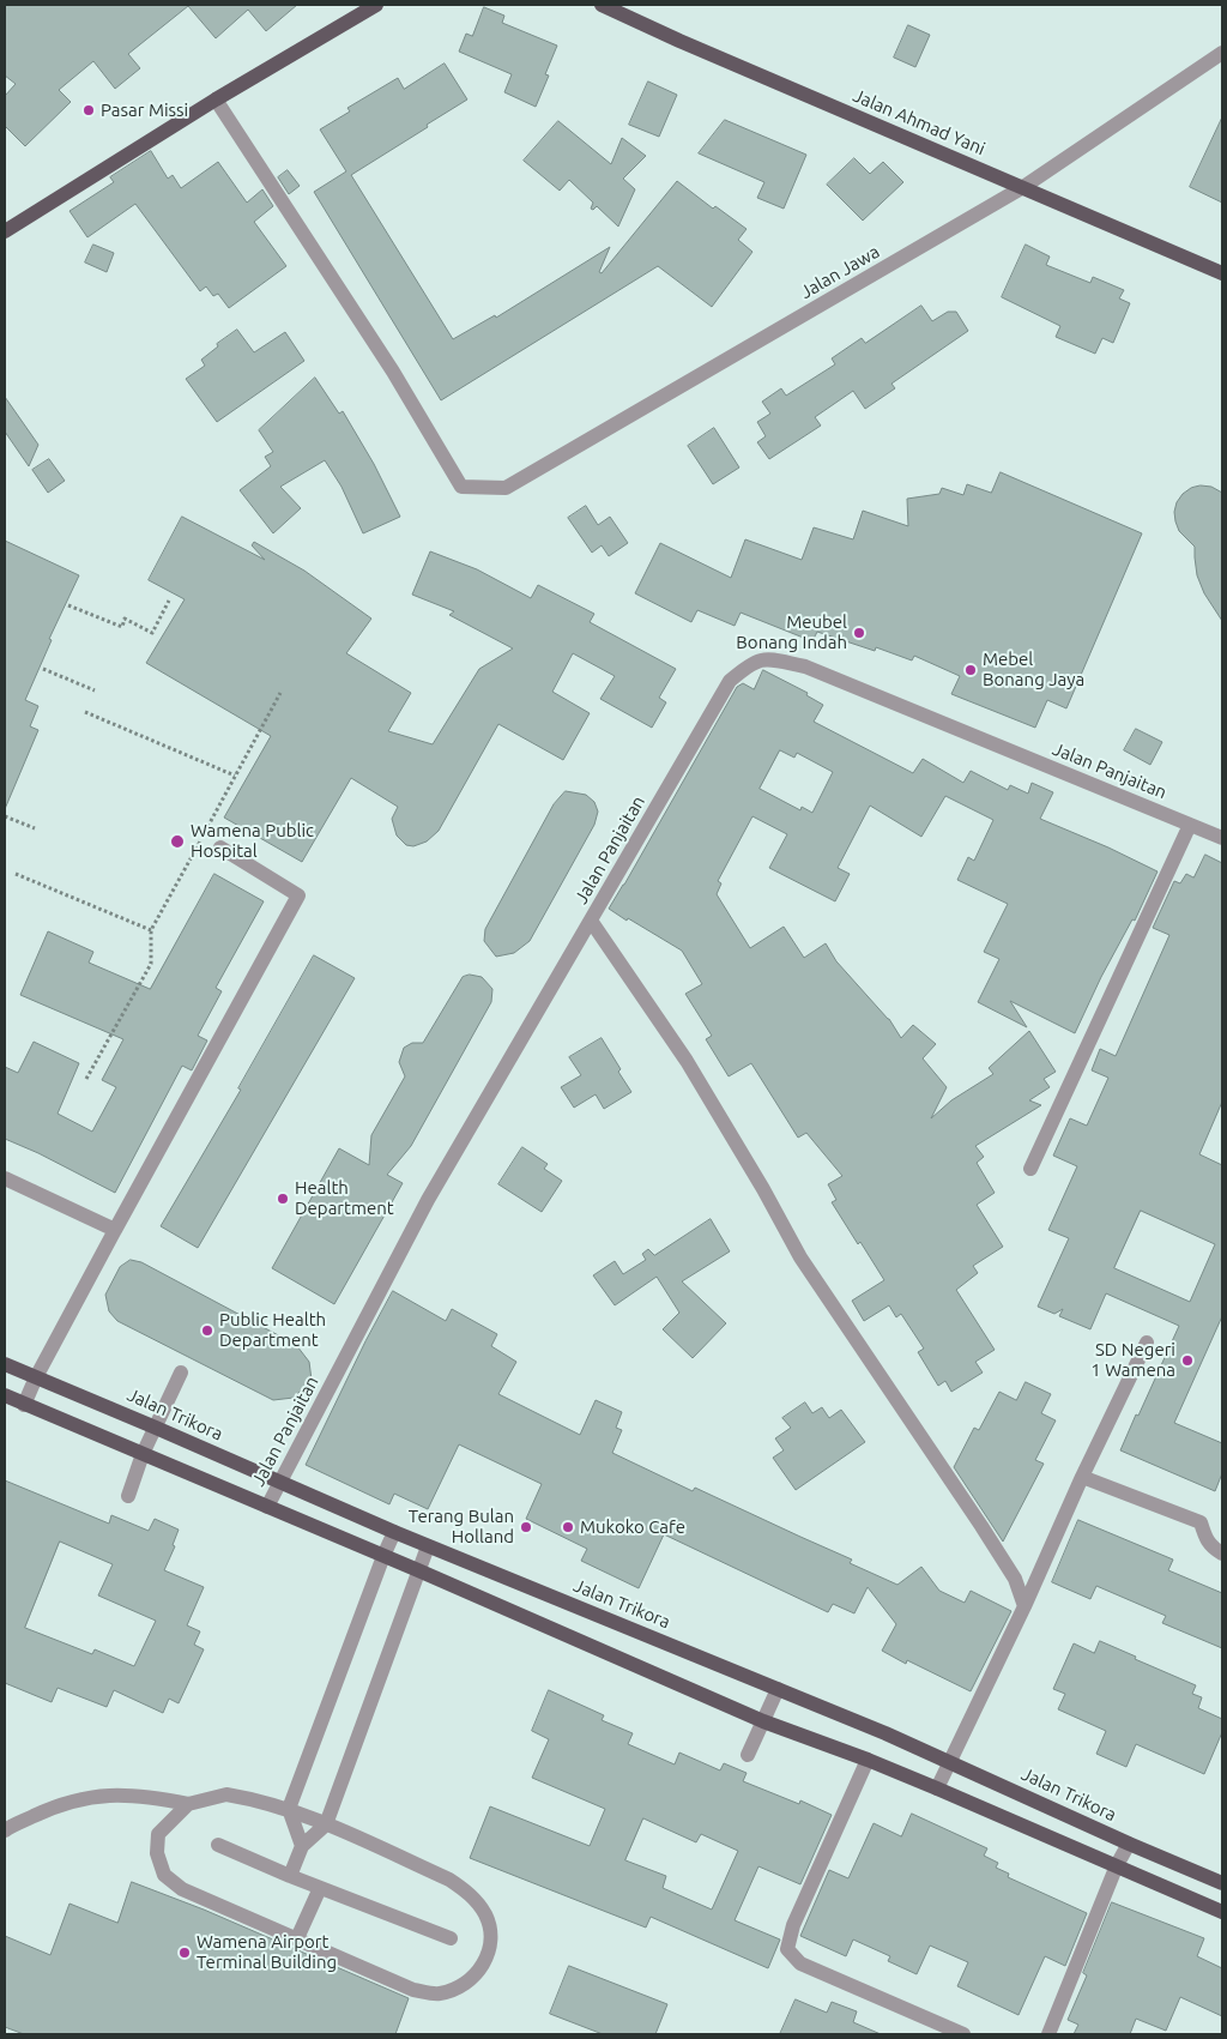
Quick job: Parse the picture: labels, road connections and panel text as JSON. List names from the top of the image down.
{
  "streets": {
    "main road": ["Jalan Ahmad Yani", "Jalan Trikora"],
    "street": ["Jalan Jawa", "Jalan Panjaitan"]
  },
  "crossings": [
    ["Jalan Ahmad Yani", "Jalan Jawa"],
    ["Jalan Panjaitan", "Jalan Trikora"]
  ],
  "places": [
    "Pasar Missi",
    "Meubel Bonang Indah",
    "Mebel Bonang Jaya",
    "Wamena Public Hospital",
    "Health Department",
    "Public Health Department",
    "SD Negeri 1 Wamena",
    "Terang Bulan Holland",
    "Mukoko Cafe",
    "Wamena Airport Terminal Building"
  ]
}
